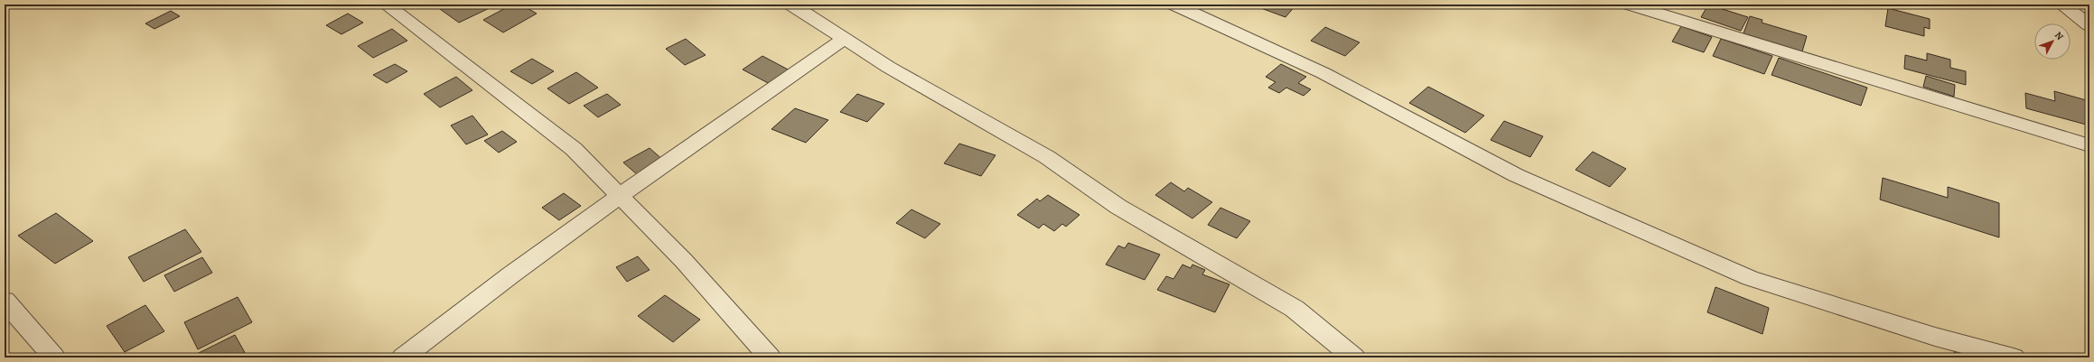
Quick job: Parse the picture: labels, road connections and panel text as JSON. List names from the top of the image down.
{
  "north": "top right"
}
